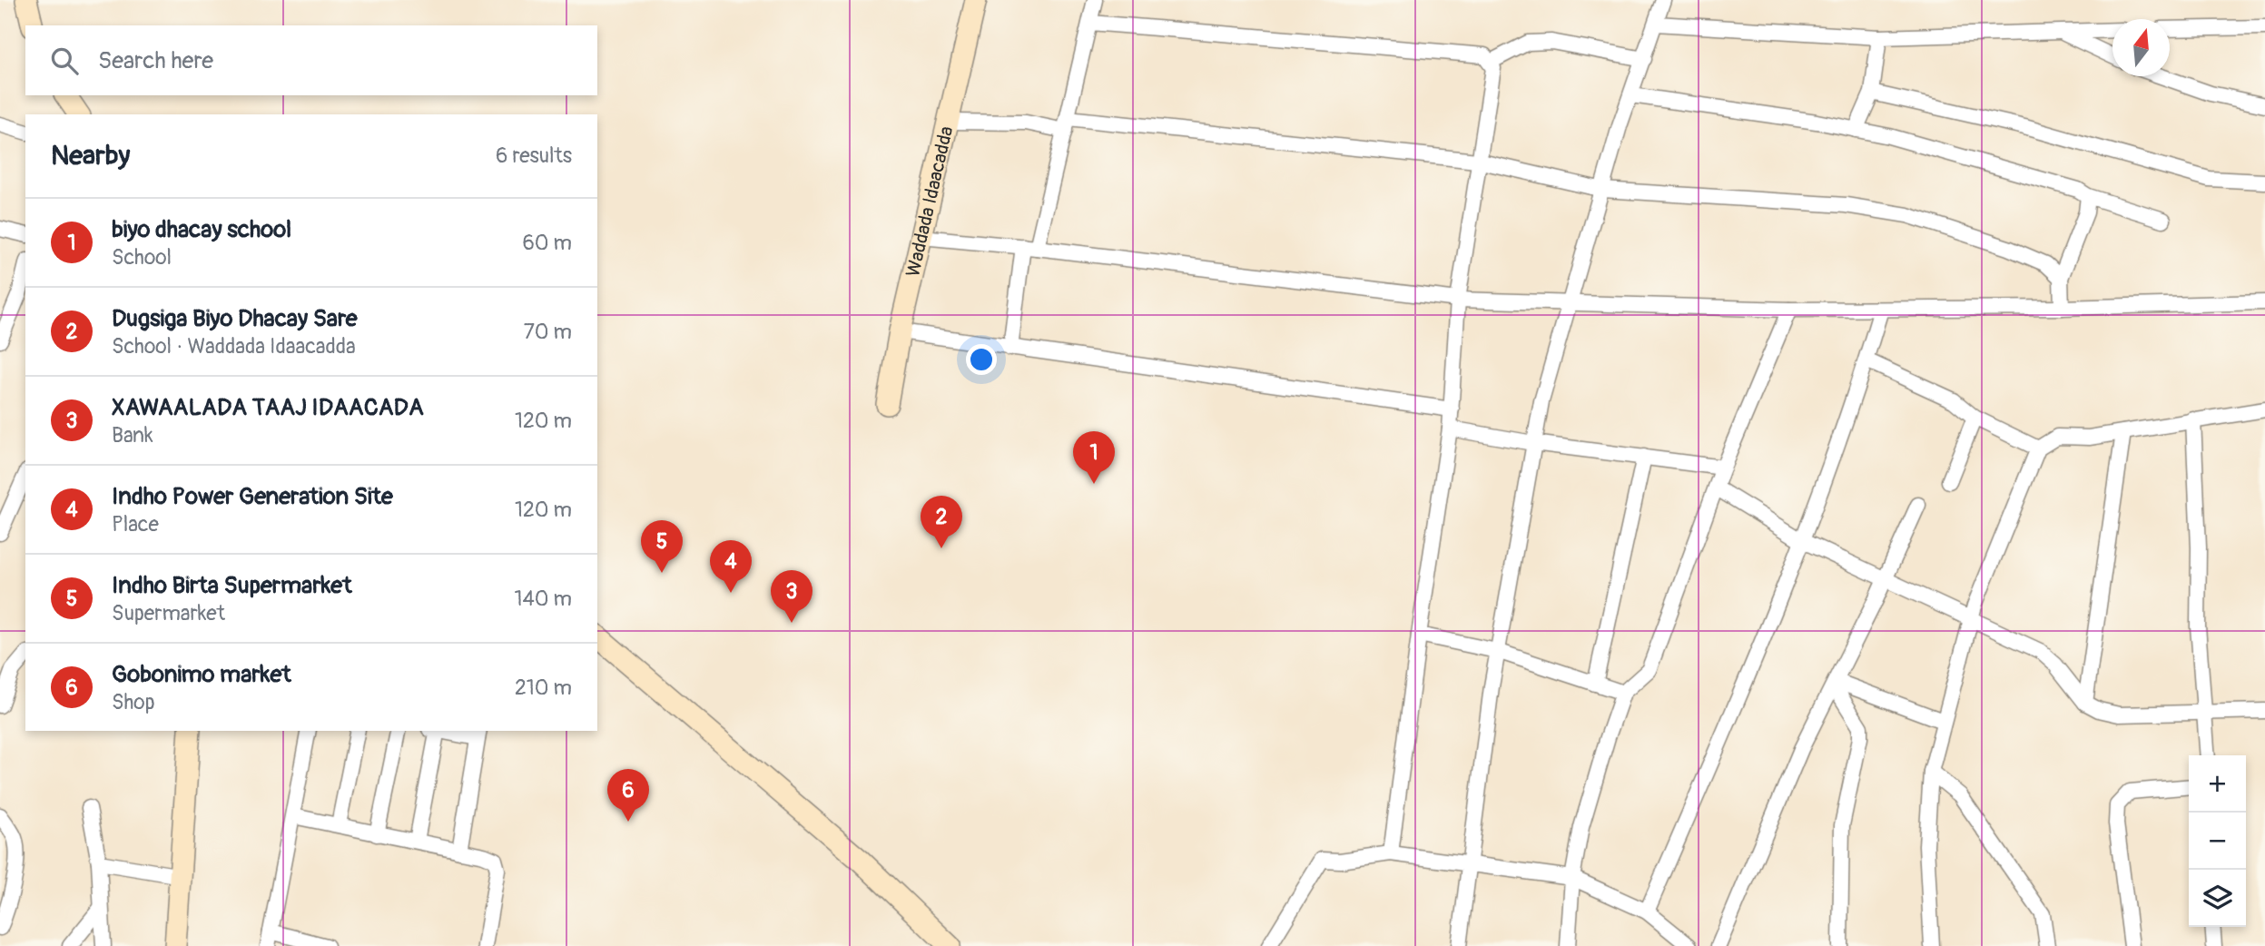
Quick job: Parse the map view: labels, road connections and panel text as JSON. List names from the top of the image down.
{
  "streets": {
    "street": ["Waddada Idaacadda"]
  },
  "north": "top",
  "page": {
    "search": "Search here",
    "heading": ["Nearby", "6 results"],
    "list": [
      {
        "mark": "1",
        "name": "biyo dhacay school",
        "note": "School",
        "value": "60 m"
      },
      {
        "mark": "2",
        "name": "Dugsiga Biyo Dhacay Sare",
        "note": "School · Waddada Idaacadda",
        "value": "70 m"
      },
      {
        "mark": "3",
        "name": "XAWAALADA TAAJ IDAACADA",
        "note": "Bank",
        "value": "120 m"
      },
      {
        "mark": "4",
        "name": "Indho Power Generation Site",
        "note": "Place",
        "value": "120 m"
      },
      {
        "mark": "5",
        "name": "Indho Birta Supermarket",
        "note": "Supermarket",
        "value": "140 m"
      },
      {
        "mark": "6",
        "name": "Gobonimo market",
        "note": "Shop",
        "value": "210 m"
      }
    ],
    "pins": [
      "1",
      "2",
      "5",
      "4",
      "3",
      "6"
    ],
    "map_buttons": ["+", "−"]
  }
}
